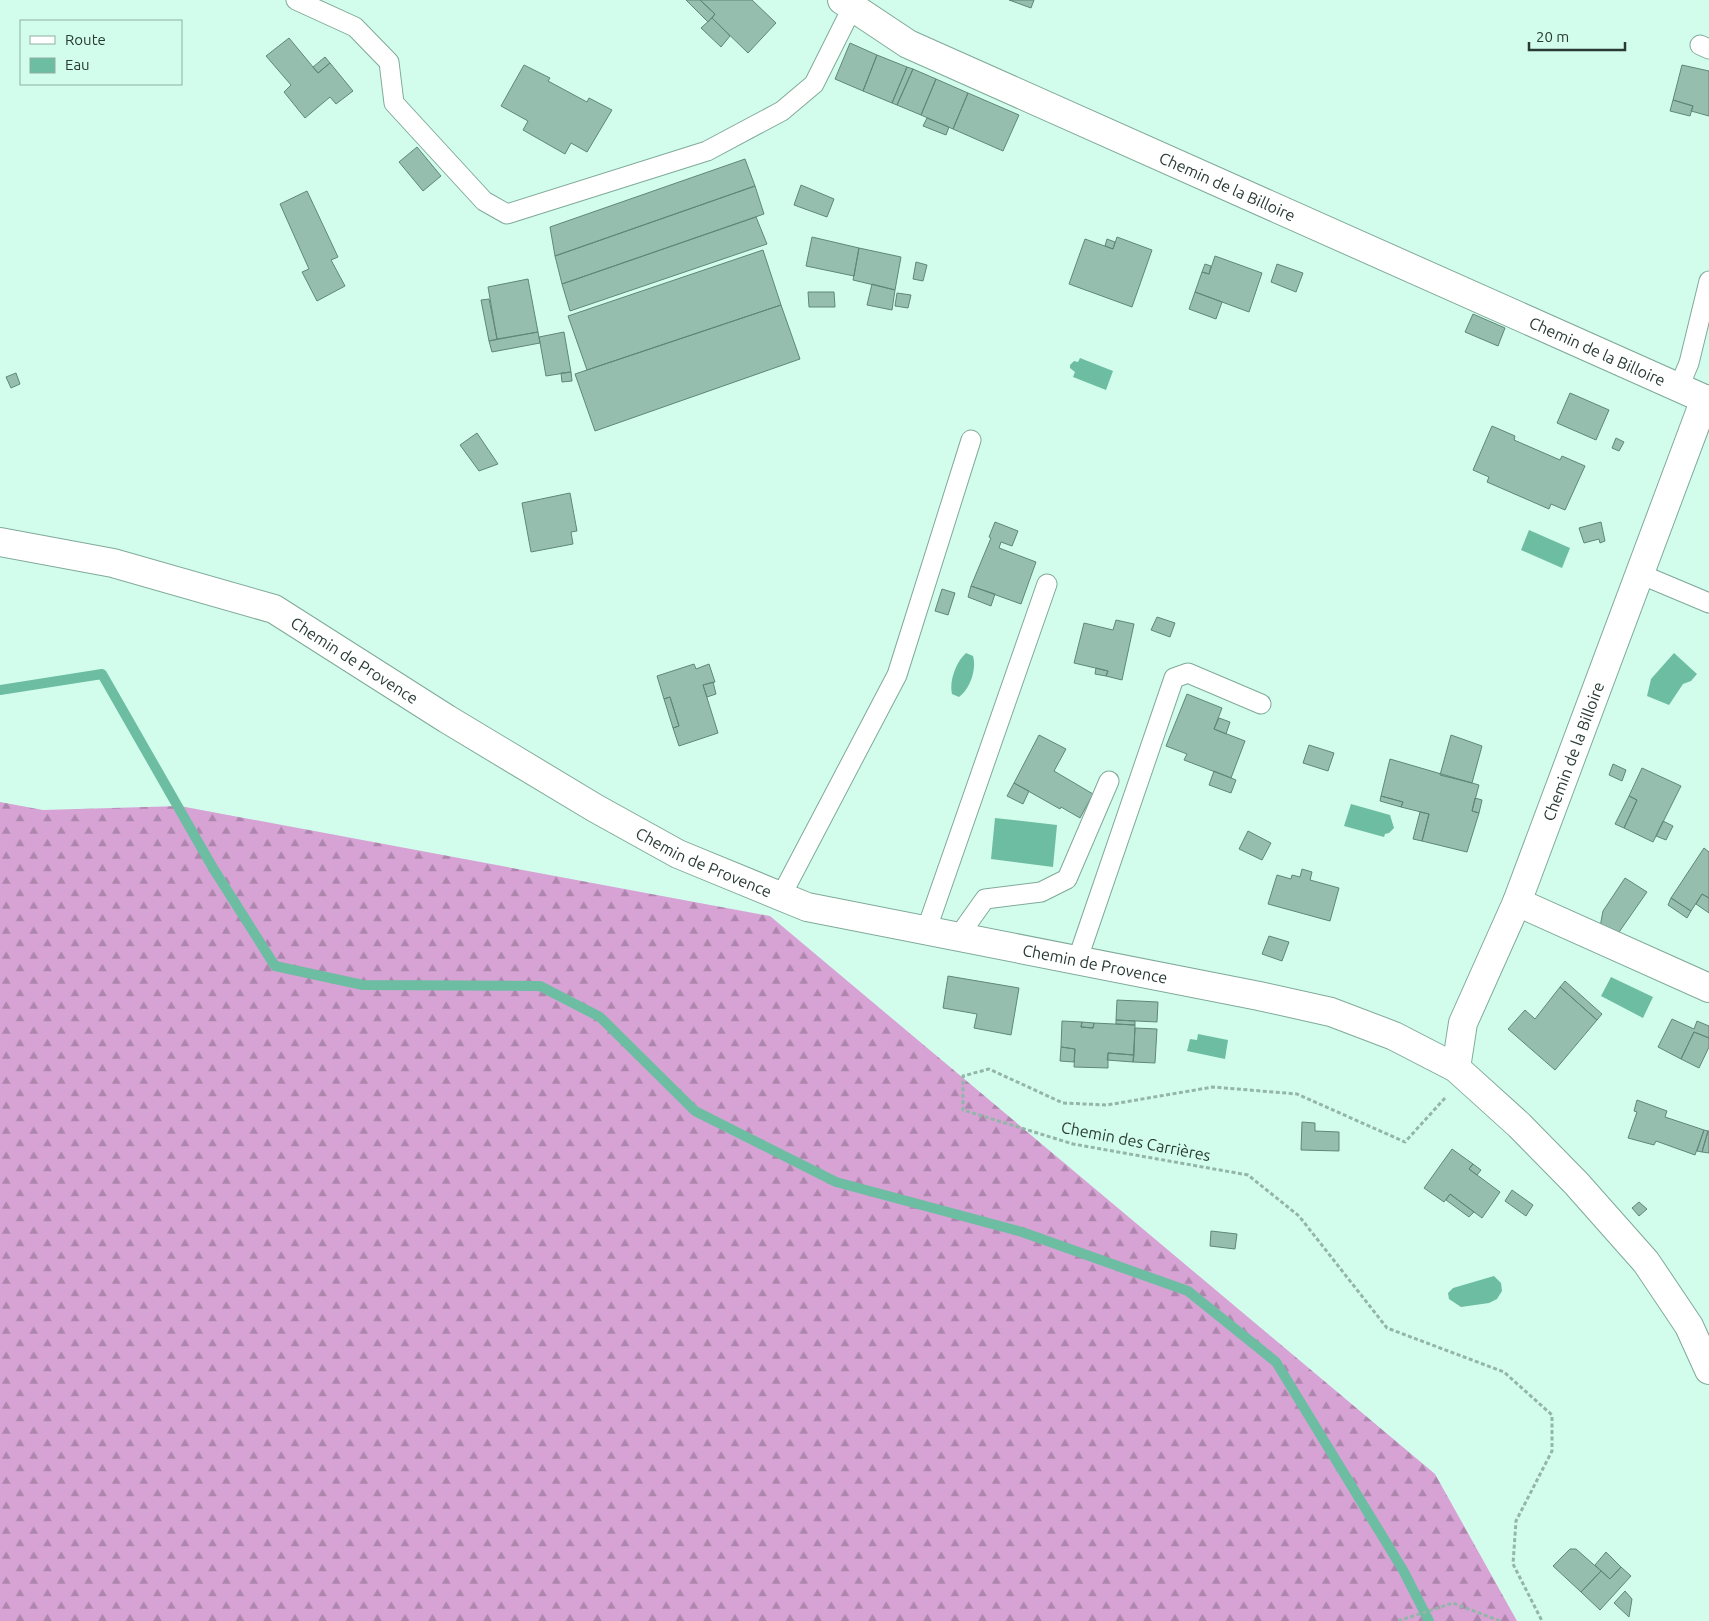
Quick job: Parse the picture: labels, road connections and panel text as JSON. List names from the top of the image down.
{
  "streets": {
    "street": ["Chemin de la Billoire", "Chemin de Provence"],
    "path": ["Chemin des Carrières"]
  },
  "crossings": [
    ["Chemin de la Billoire", "Chemin de Provence"],
    ["Chemin de la Billoire", "Chemin des Carrières"],
    ["Chemin de Provence", "Chemin des Carrières"]
  ],
  "legend": ["Route", "Eau"],
  "scale_bar": "20 m"
}
